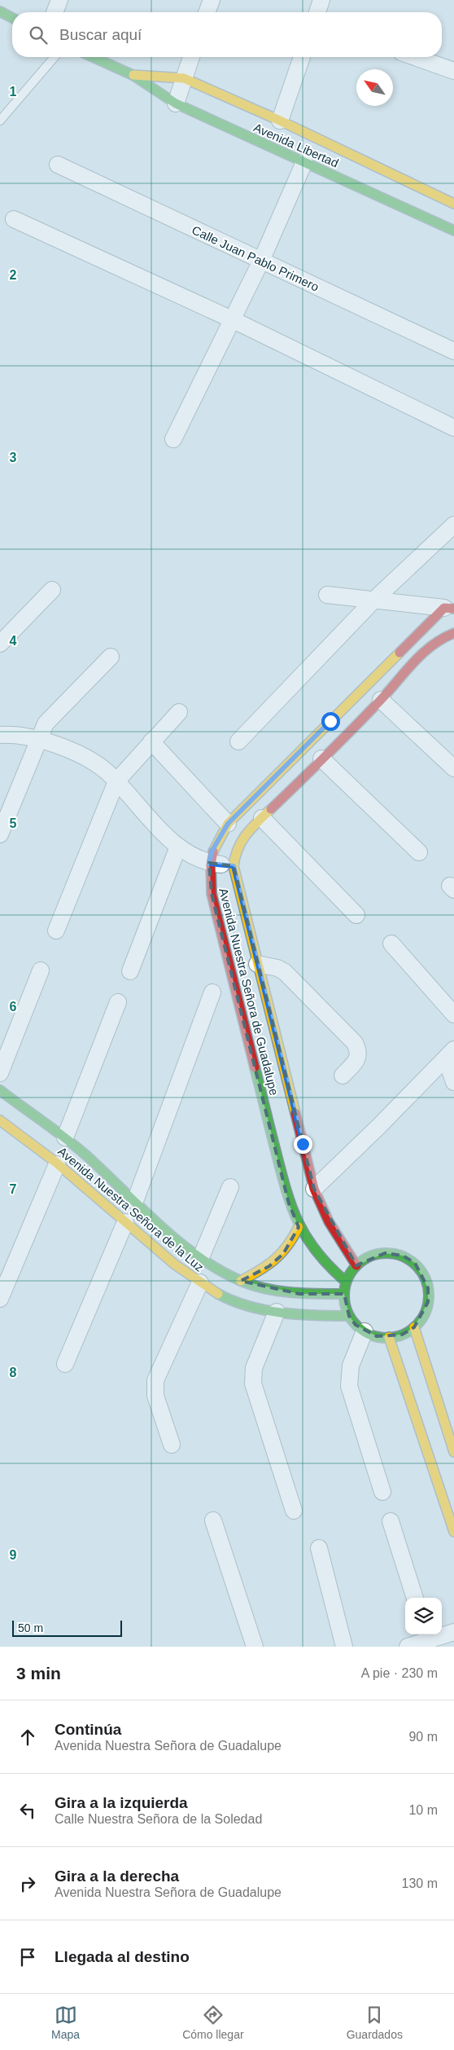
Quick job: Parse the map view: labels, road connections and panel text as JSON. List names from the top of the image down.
{
  "streets": {
    "street": [
      "Avenida Libertad",
      "Calle Juan Pablo Primero",
      "Avenida Nuestra Señora de Guadalupe",
      "Avenida Nuestra Señora de la Luz"
    ]
  },
  "crossings": [
    ["Avenida Nuestra Señora de Guadalupe", "Avenida Nuestra Señora de la Luz"]
  ],
  "scale_bar": "50 m",
  "north": "top left",
  "page": {
    "search": "Buscar aquí",
    "scale": "50 m",
    "heading": ["3 min", "A pie · 230 m"],
    "list": [
      ["Continúa", "Avenida Nuestra Señora de Guadalupe", "90 m"],
      ["Gira a la izquierda", "Calle Nuestra Señora de la Soledad", "10 m"],
      ["Gira a la derecha", "Avenida Nuestra Señora de Guadalupe", "130 m"],
      "Llegada al destino"
    ],
    "nav": ["Mapa", "Cómo llegar", "Guardados"]
  },
  "grid": {
    "rows": [
      "1",
      "2",
      "3",
      "4",
      "5",
      "6",
      "7",
      "8",
      "9"
    ]
  }
}
